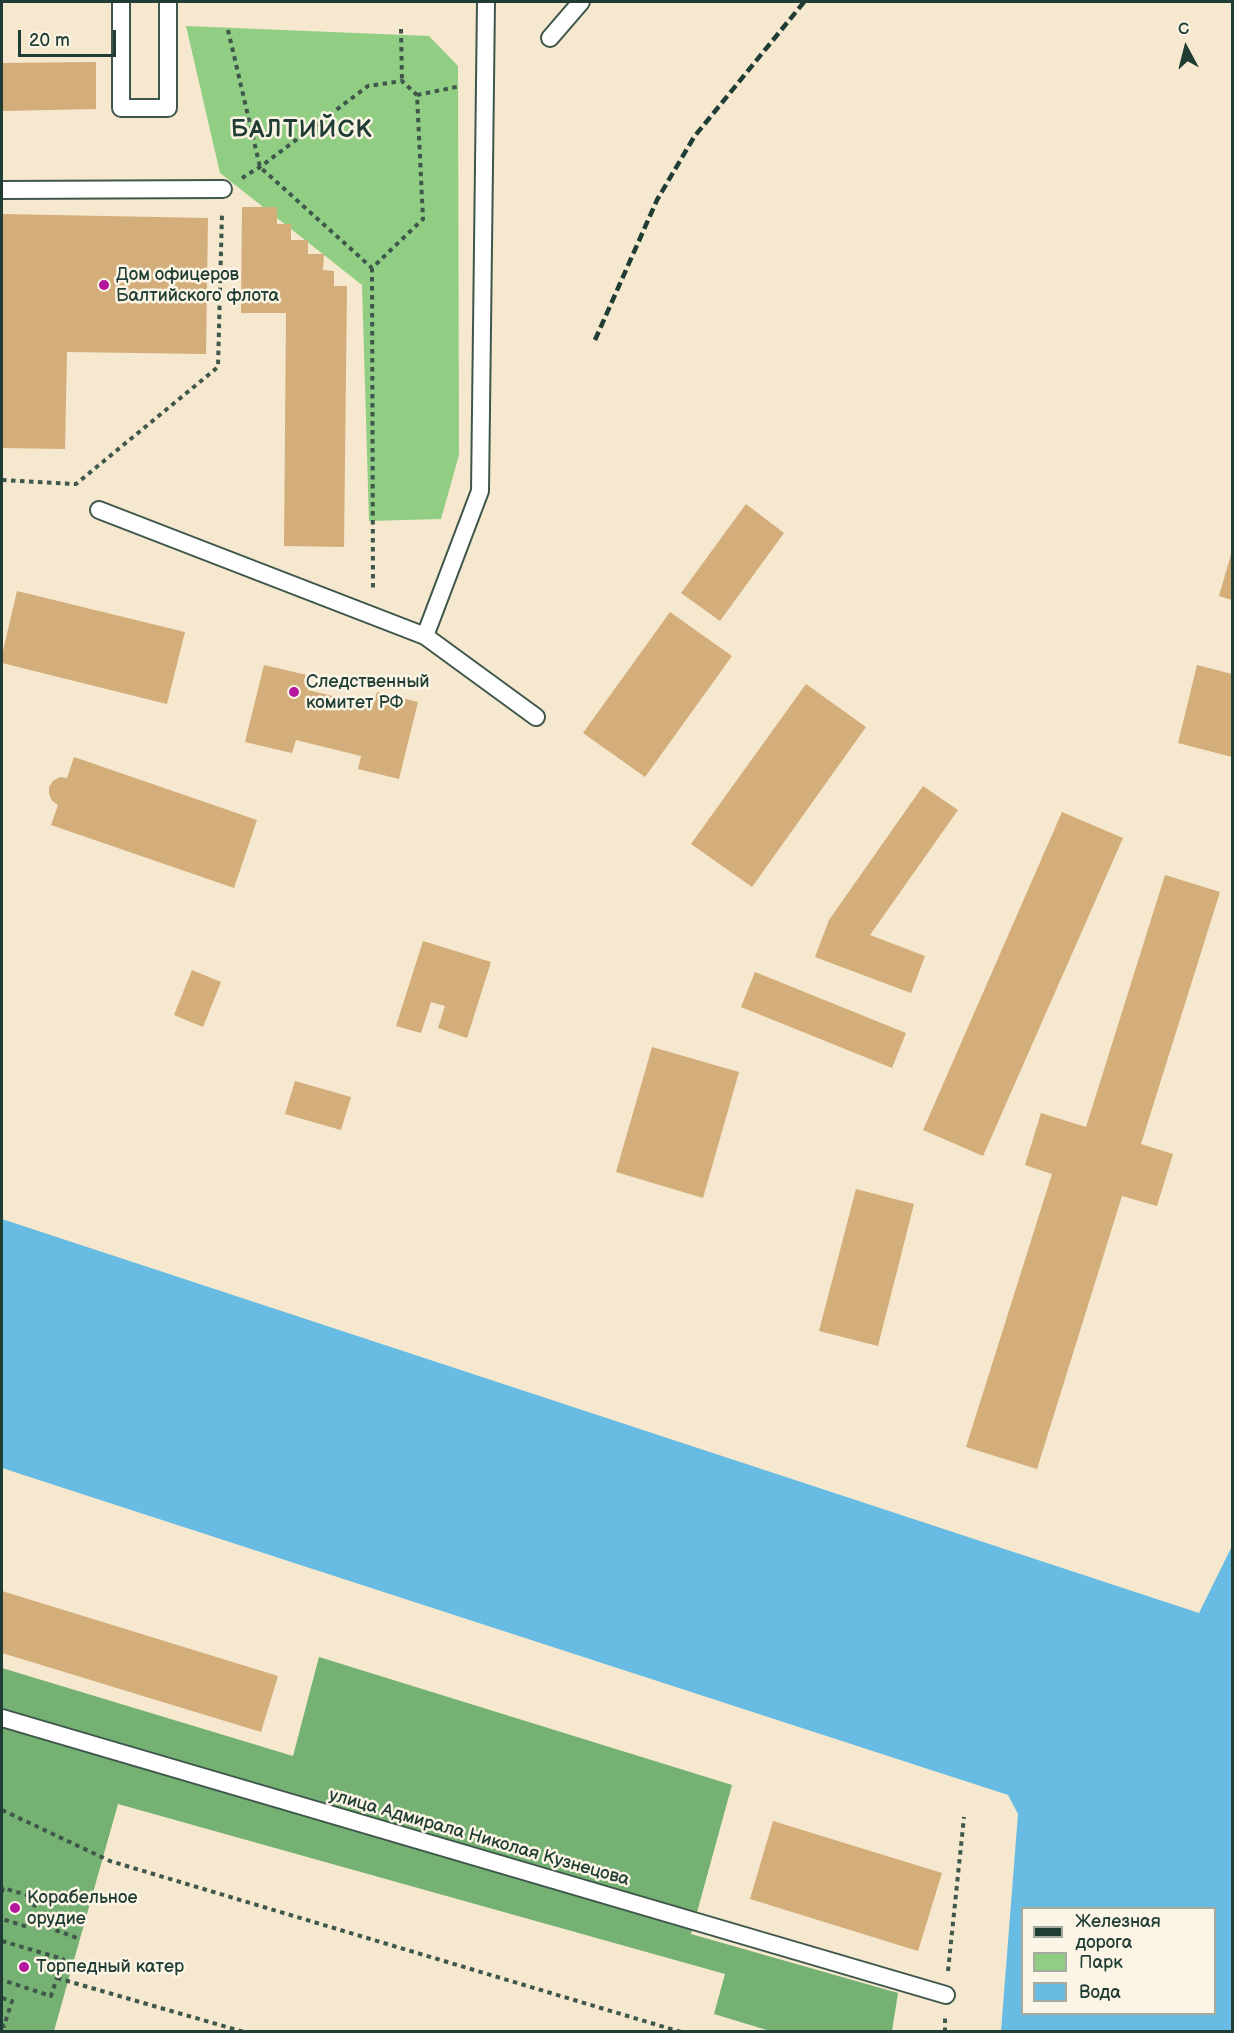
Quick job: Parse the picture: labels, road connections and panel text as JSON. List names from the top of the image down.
{
  "streets": {
    "lane": ["улица Адмирала Николая Кузнецова"]
  },
  "districts": ["БАЛТИЙСК"],
  "places": [
    "Дом офицеров Балтийского флота",
    "Следственный комитет РФ",
    "Корабельное орудие",
    "Торпедный катер"
  ],
  "legend": ["Железная дорога", "Парк", "Вода"],
  "scale_bar": "20 m",
  "north": "top"
}
